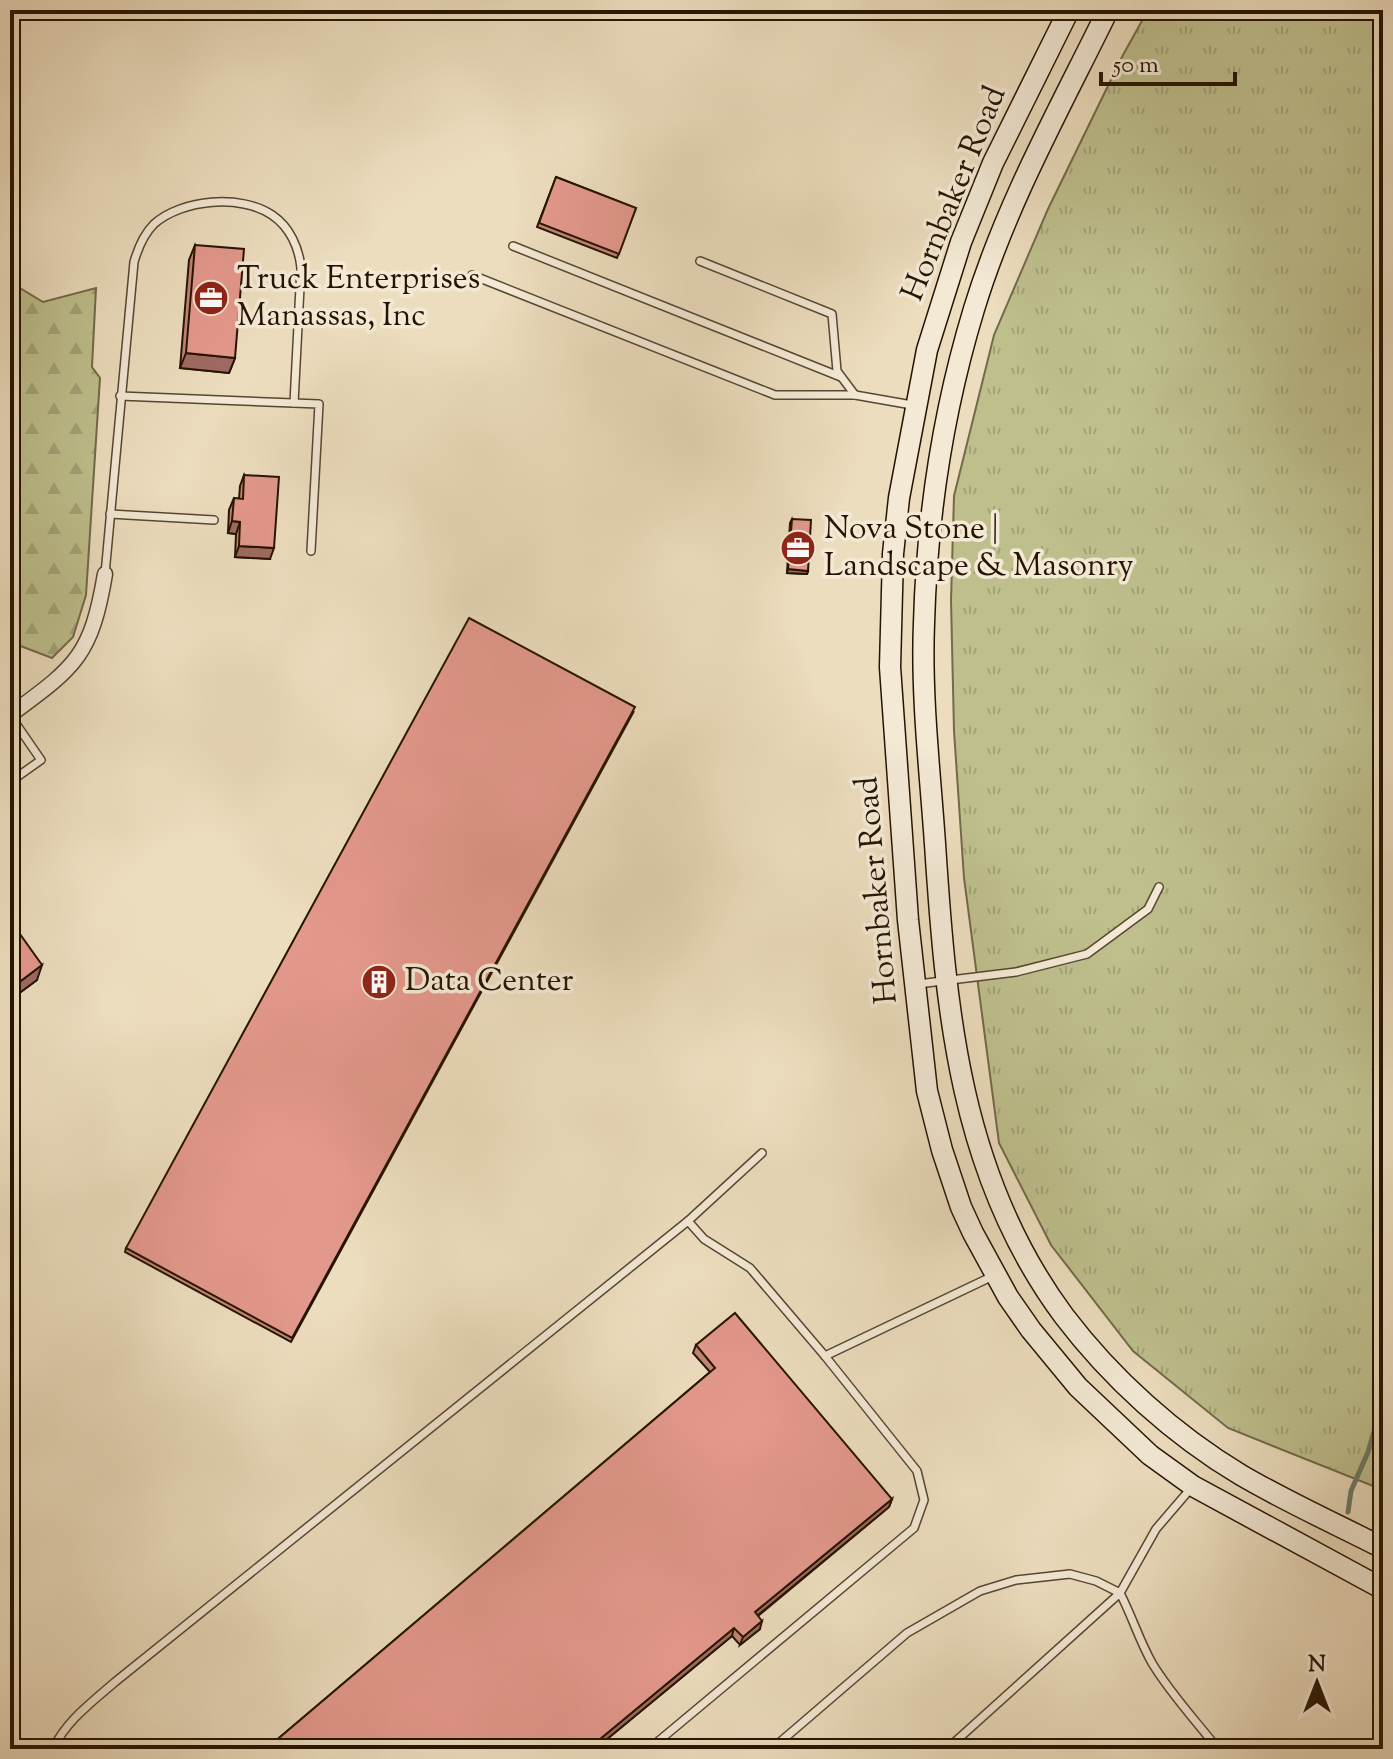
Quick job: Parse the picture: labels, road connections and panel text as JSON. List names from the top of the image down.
{
  "streets": {
    "main road": ["Hornbaker Road"]
  },
  "places": {
    "office": ["Truck Enterprises Manassas, Inc", "Nova Stone | Landscape & Masonry"],
    "building": ["Data Center"]
  },
  "scale_bar": "50 m",
  "north": "top"
}
